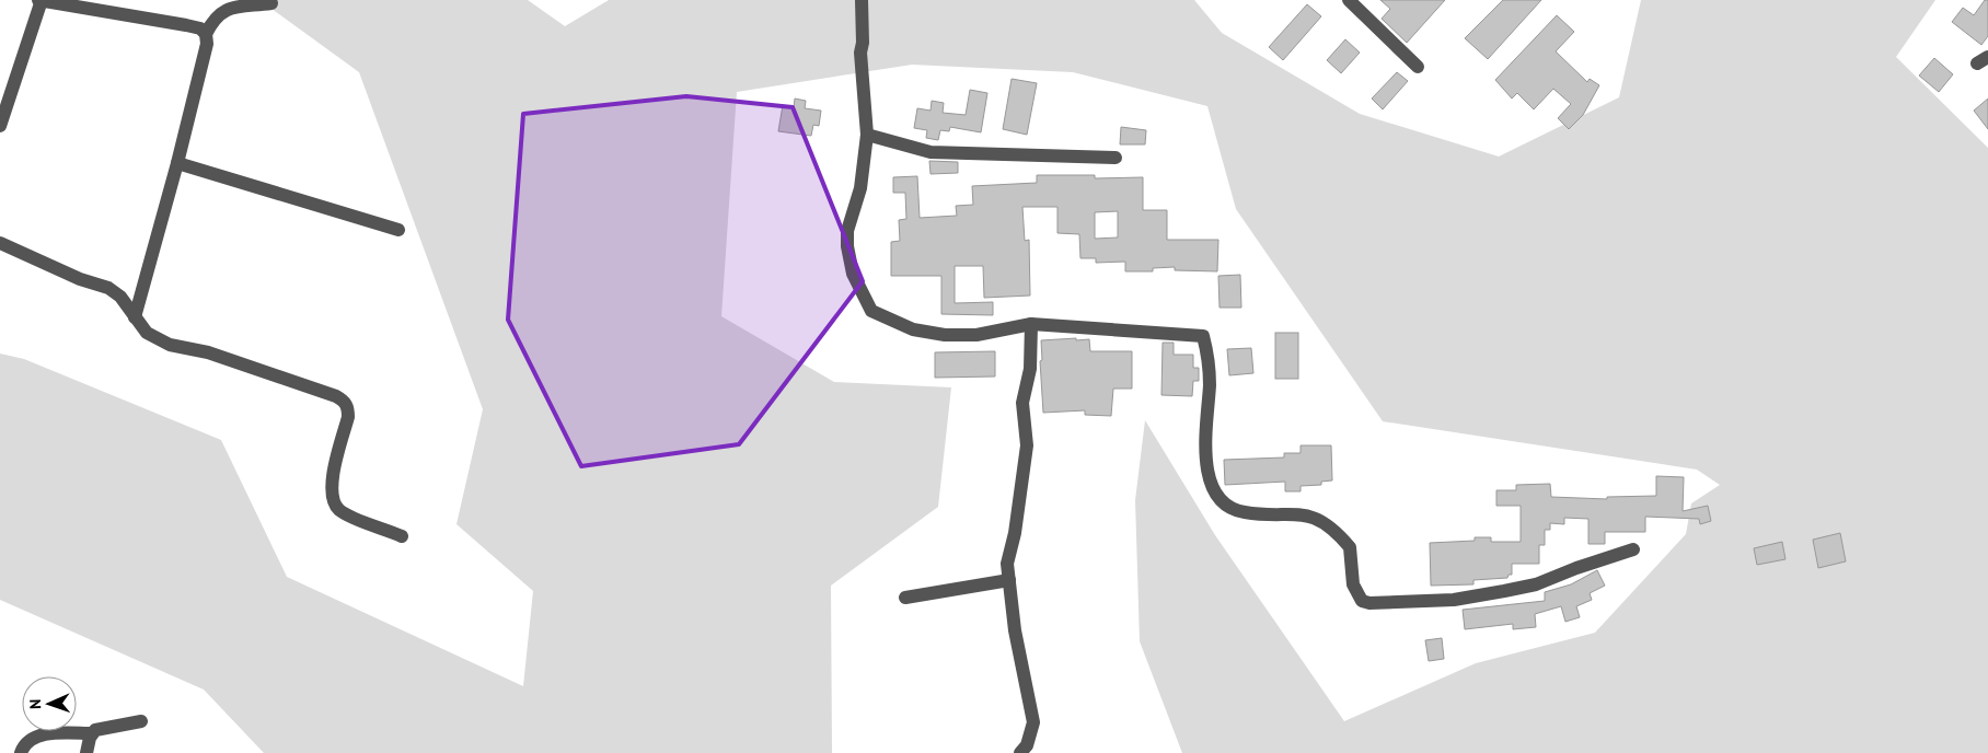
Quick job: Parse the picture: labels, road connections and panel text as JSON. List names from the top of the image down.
{
  "north": "left"
}
